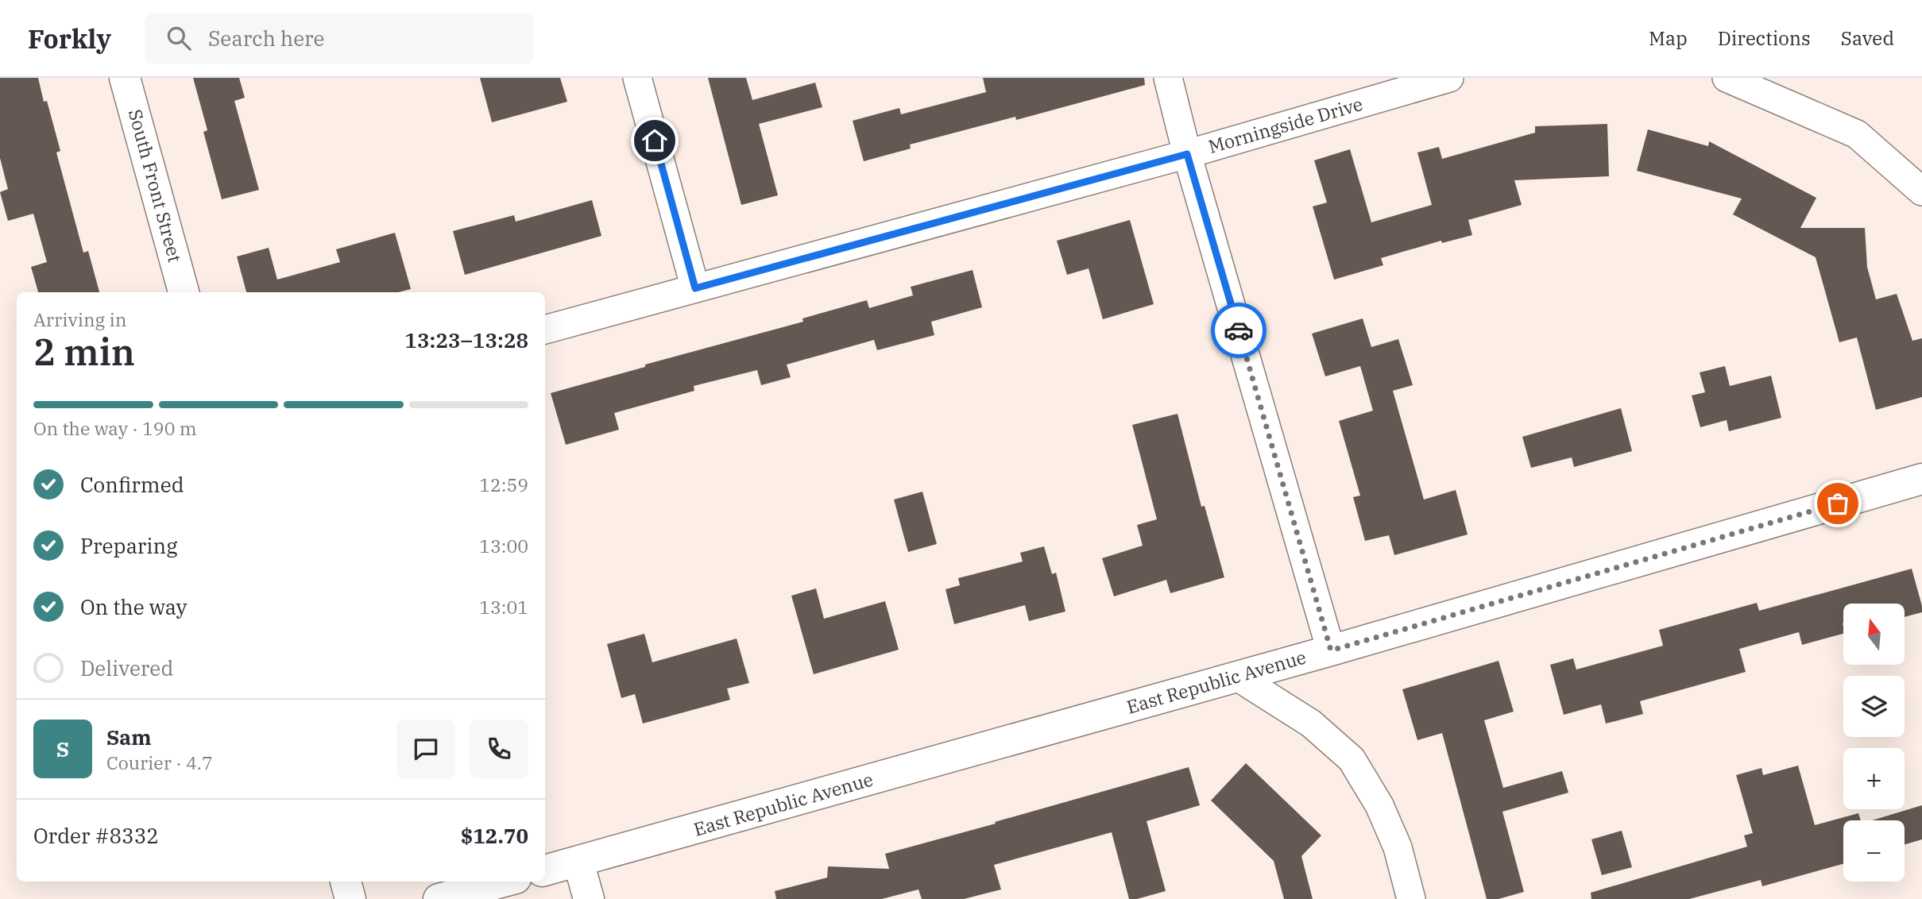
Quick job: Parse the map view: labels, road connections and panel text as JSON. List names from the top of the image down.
{
  "streets": {
    "street": ["Morningside Drive", "South Front Street", "East Republic Avenue"]
  },
  "north": "top",
  "page": {
    "header": "Forkly",
    "search": "Search here",
    "nav": ["Map", "Directions", "Saved"],
    "heading": ["2 min", "Arriving in", "13:23–13:28"],
    "panel": [
      "Sam",
      "Courier · 4.7",
      "Order #8332",
      "$12.70"
    ],
    "bar": "On the way · 190 m",
    "list": [
      ["Confirmed", "12:59"],
      ["Preparing", "13:00"],
      ["On the way", "13:01"],
      "Delivered"
    ],
    "map_buttons": ["+", "−"],
    "round": "S"
  }
}
